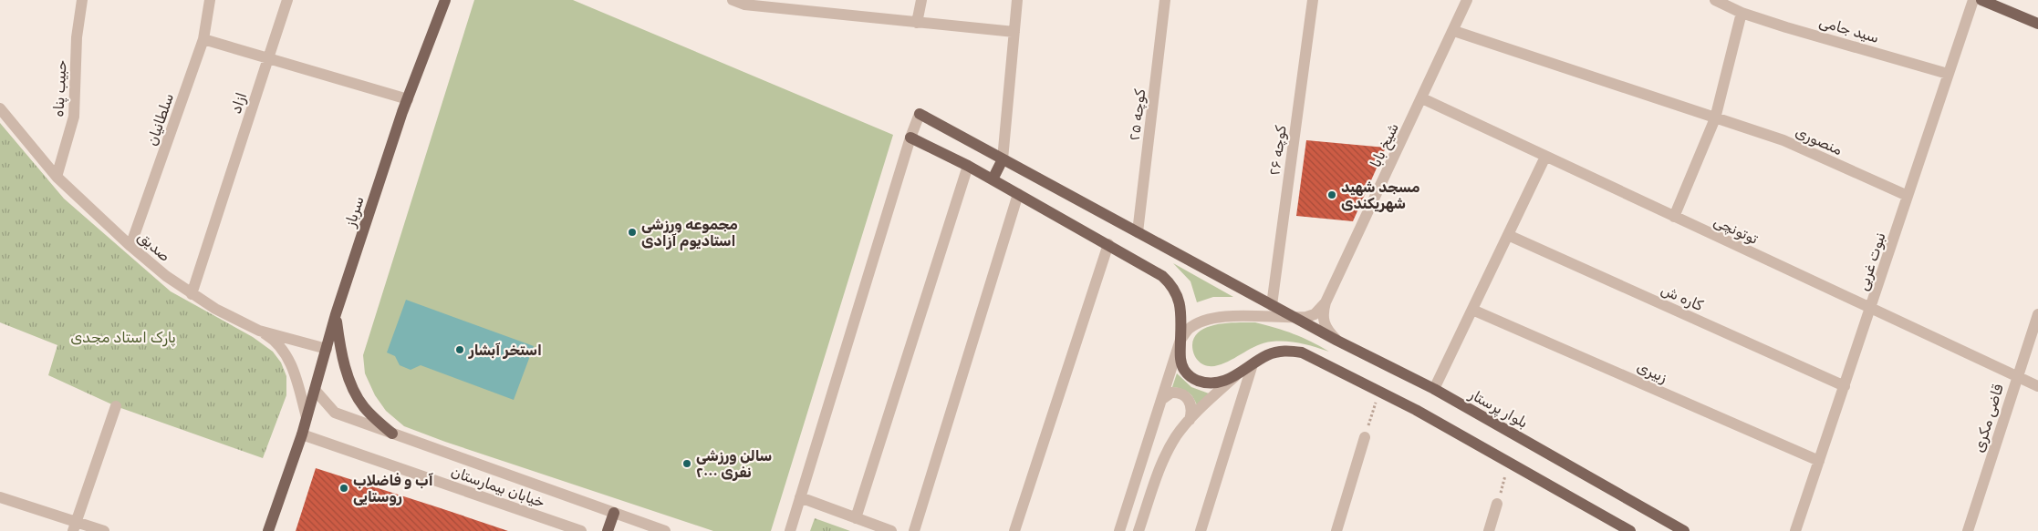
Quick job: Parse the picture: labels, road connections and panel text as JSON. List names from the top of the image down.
{
  "streets": {
    "main road": ["سرباز", "بلوار پرستار"],
    "street": [
      "سید جامی",
      "حبیب پناه",
      "ازاد",
      "کوچه ۲۵",
      "سلطانیان",
      "منصوری",
      "شیخ بابا",
      "کوچه ۲۶",
      "توتونچی",
      "صدیق",
      "نبوت غربی",
      "کاره ش",
      "زبیری",
      "قاضی مکری",
      "خیابان بیمارستان"
    ]
  },
  "crossings": [
    ["سید جامی", "نبوت غربی"],
    ["حبیب پناه", "صدیق"],
    ["ازاد", "صدیق"],
    ["کوچه ۲۵", "بلوار پرستار"],
    ["سلطانیان", "صدیق"],
    ["منصوری", "شیخ بابا"],
    ["منصوری", "نبوت غربی"],
    ["شیخ بابا", "توتونچی"],
    ["کوچه ۲۶", "بلوار پرستار"],
    ["سرباز", "صدیق"],
    ["سرباز", "خیابان بیمارستان"],
    ["توتونچی", "نبوت غربی"],
    ["توتونچی", "قاضی مکری"],
    ["نبوت غربی", "کاره ش"],
    ["نبوت غربی", "زبیری"]
  ],
  "parks": ["پارک استاد مجدی"],
  "places": [
    "مسجد شهید شهریکندی",
    "مجموعه ورزشی استادیوم آزادی",
    "استخر آبشار",
    "سالن ورزشی ۲۰۰۰ نفری",
    "آب و فاضلاب روستایی"
  ]
}
